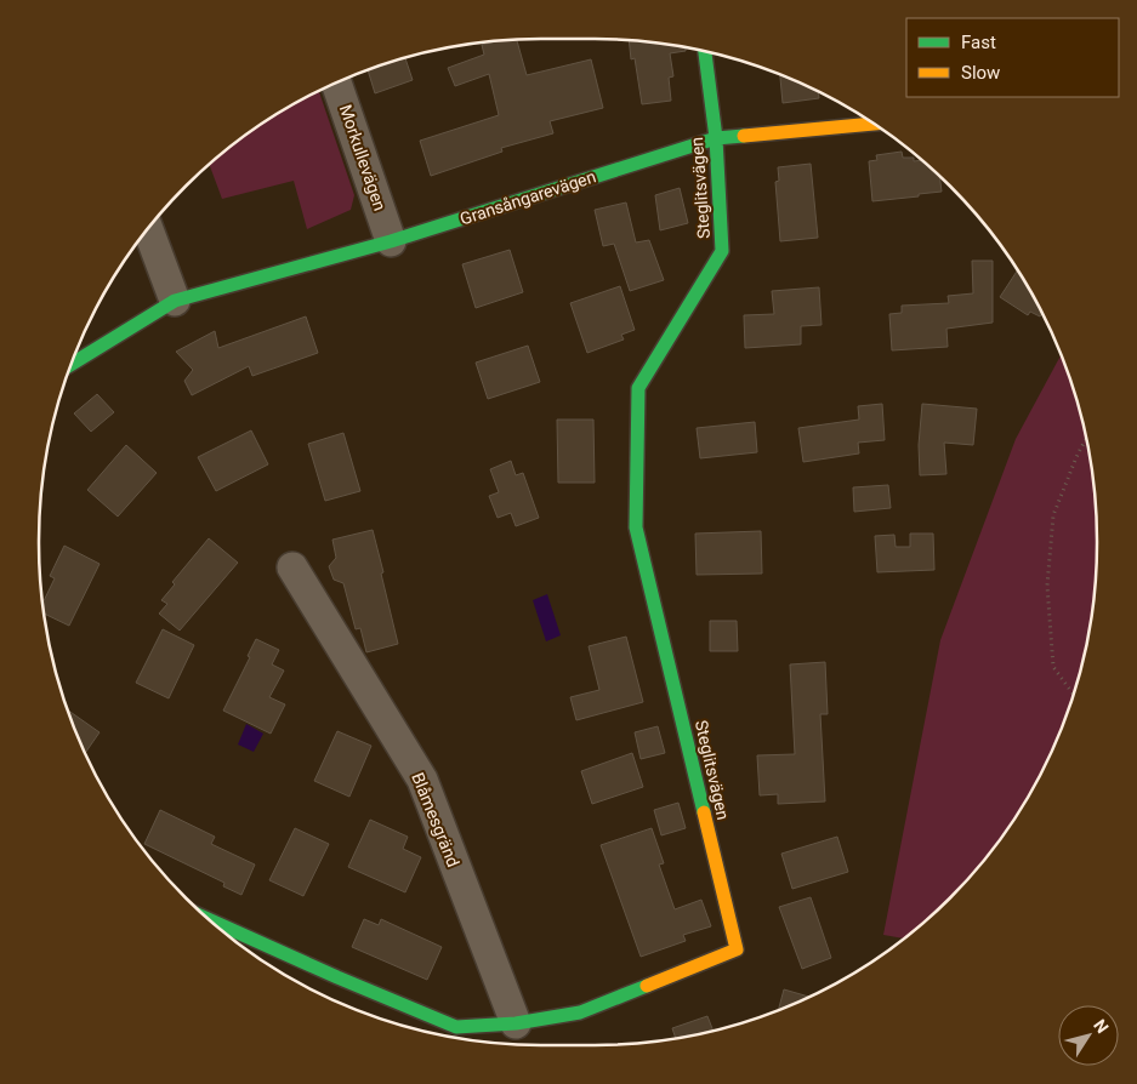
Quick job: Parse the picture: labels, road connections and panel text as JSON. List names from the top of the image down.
{
  "streets": {
    "street": [
      "Morkullevägen",
      "Steglitsvägen",
      "Gransångarevägen",
      "Blåmesgränd"
    ]
  },
  "crossings": [
    ["Morkullevägen", "Gransångarevägen"],
    ["Steglitsvägen", "Gransångarevägen"],
    ["Steglitsvägen", "Blåmesgränd"]
  ],
  "legend": ["Fast", "Slow"],
  "north": "top right"
}
